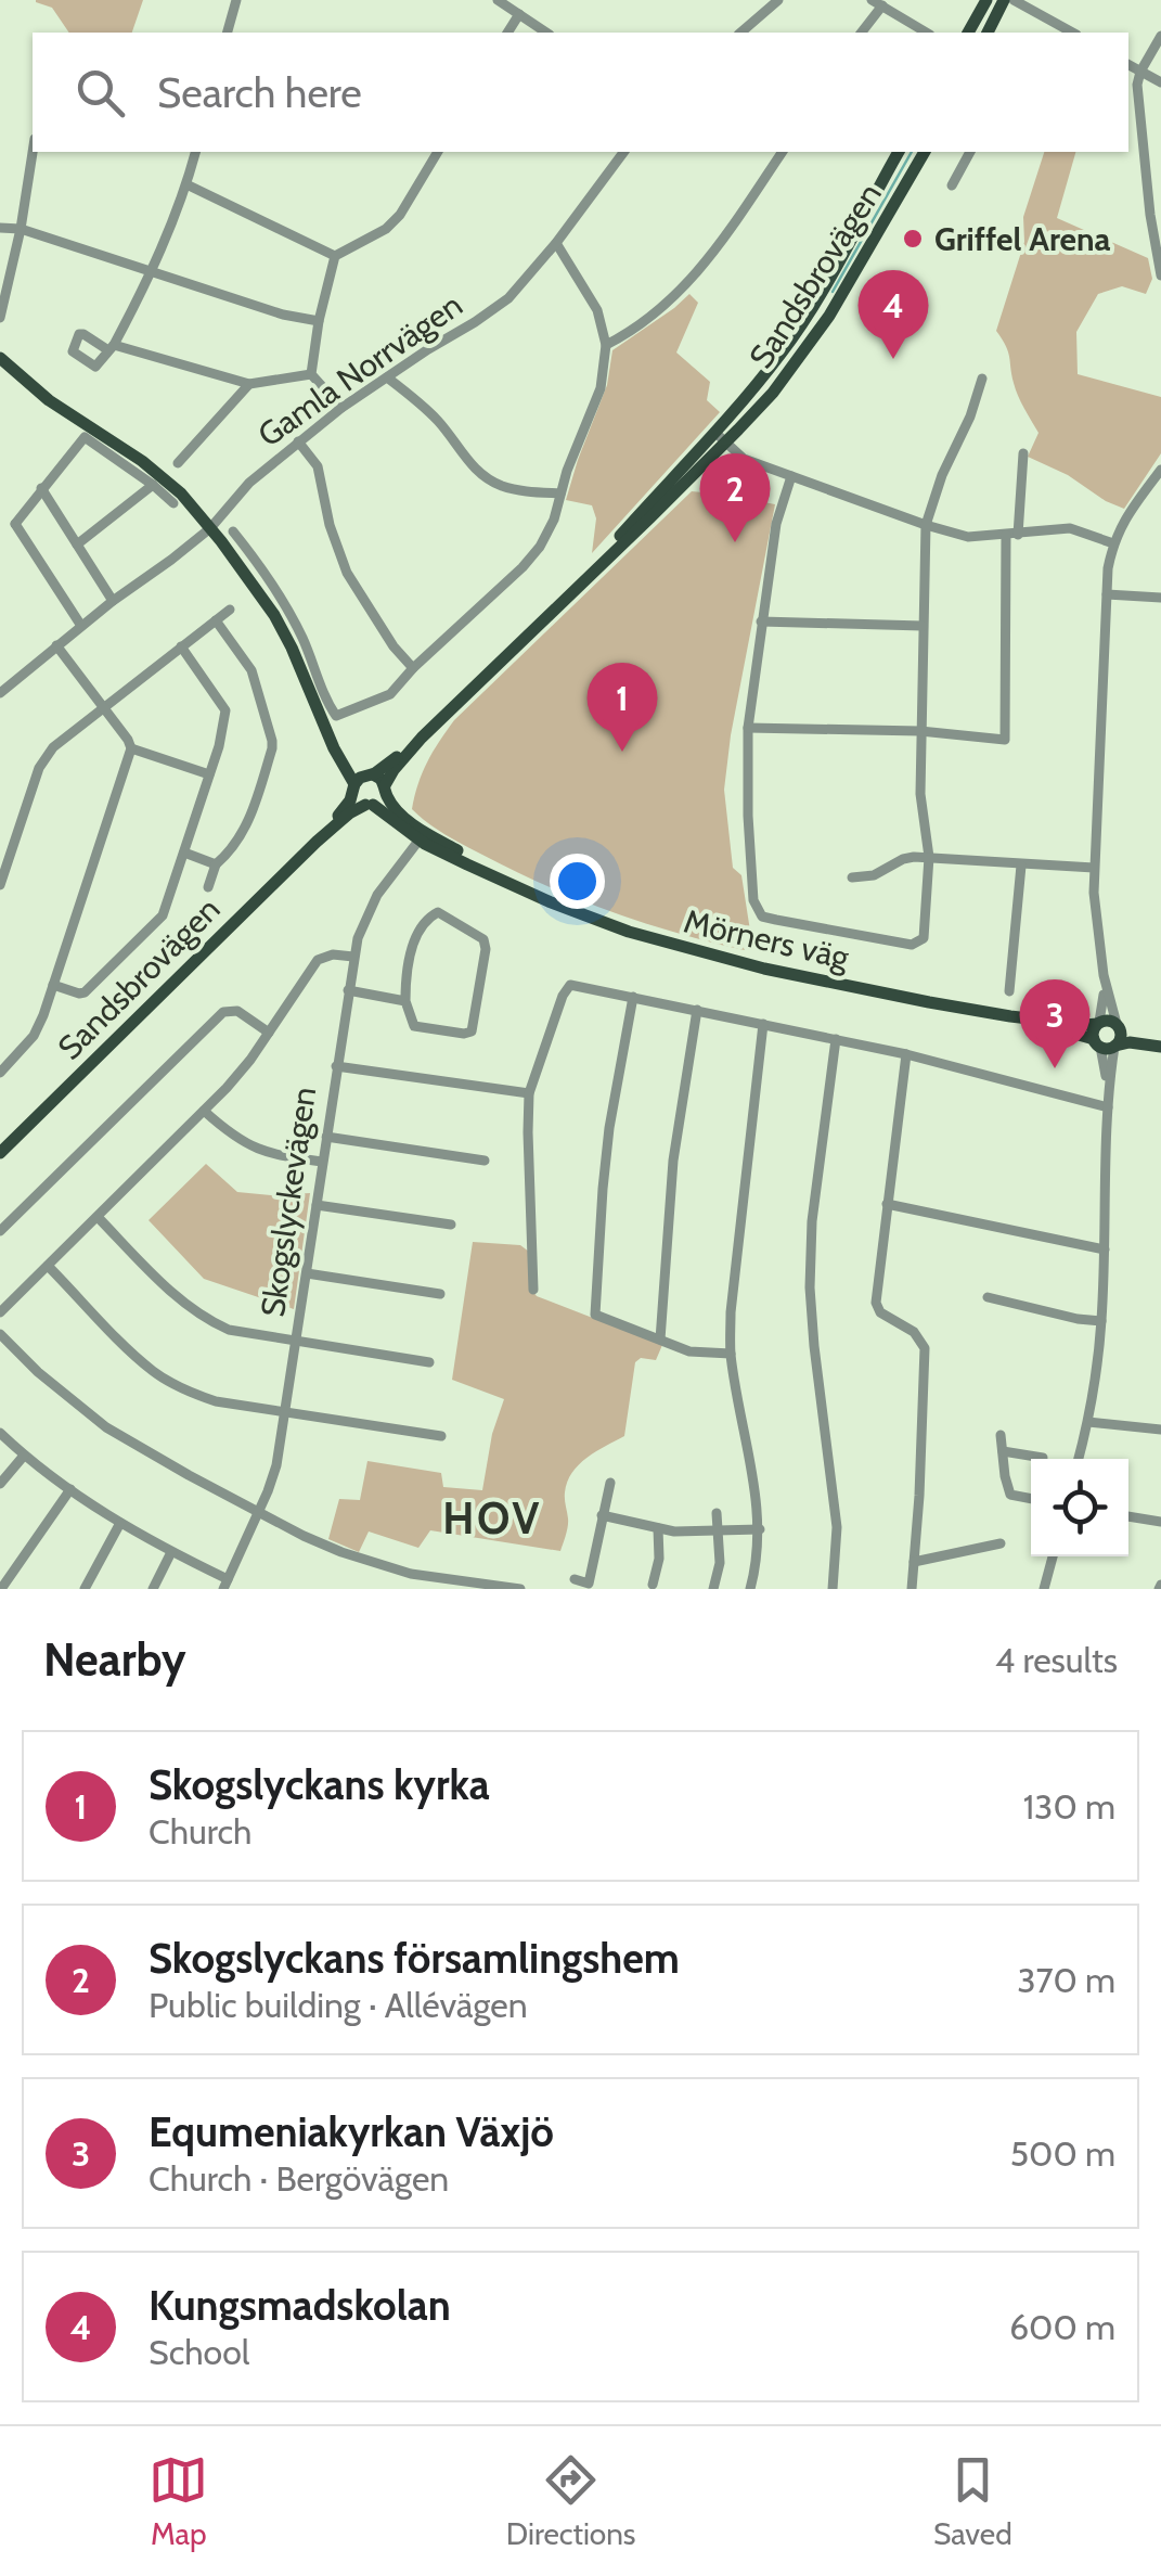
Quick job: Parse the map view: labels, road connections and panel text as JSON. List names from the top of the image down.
{
  "streets": {
    "main road": ["Sandsbrovägen", "Mörners väg"],
    "street": ["Gamla Norrvägen", "Skogslyckevägen"]
  },
  "crossings": [
    ["Sandsbrovägen", "Mörners väg"],
    ["Mörners väg", "Skogslyckevägen"]
  ],
  "districts": ["HOV"],
  "places": ["Griffel Arena"],
  "page": {
    "search": "Search here",
    "pins": [
      "4",
      "2",
      "1",
      "3"
    ],
    "heading": ["Nearby", "4 results"],
    "list": [
      {
        "mark": "1",
        "name": "Skogslyckans kyrka",
        "note": "Church",
        "value": "130 m"
      },
      {
        "mark": "2",
        "name": "Skogslyckans församlingshem",
        "note": "Public building · Allévägen",
        "value": "370 m"
      },
      {
        "mark": "3",
        "name": "Equmeniakyrkan Växjö",
        "note": "Church · Bergövägen",
        "value": "500 m"
      },
      {
        "mark": "4",
        "name": "Kungsmadskolan",
        "note": "School",
        "value": "600 m"
      }
    ],
    "nav": ["Map", "Directions", "Saved"]
  }
}
